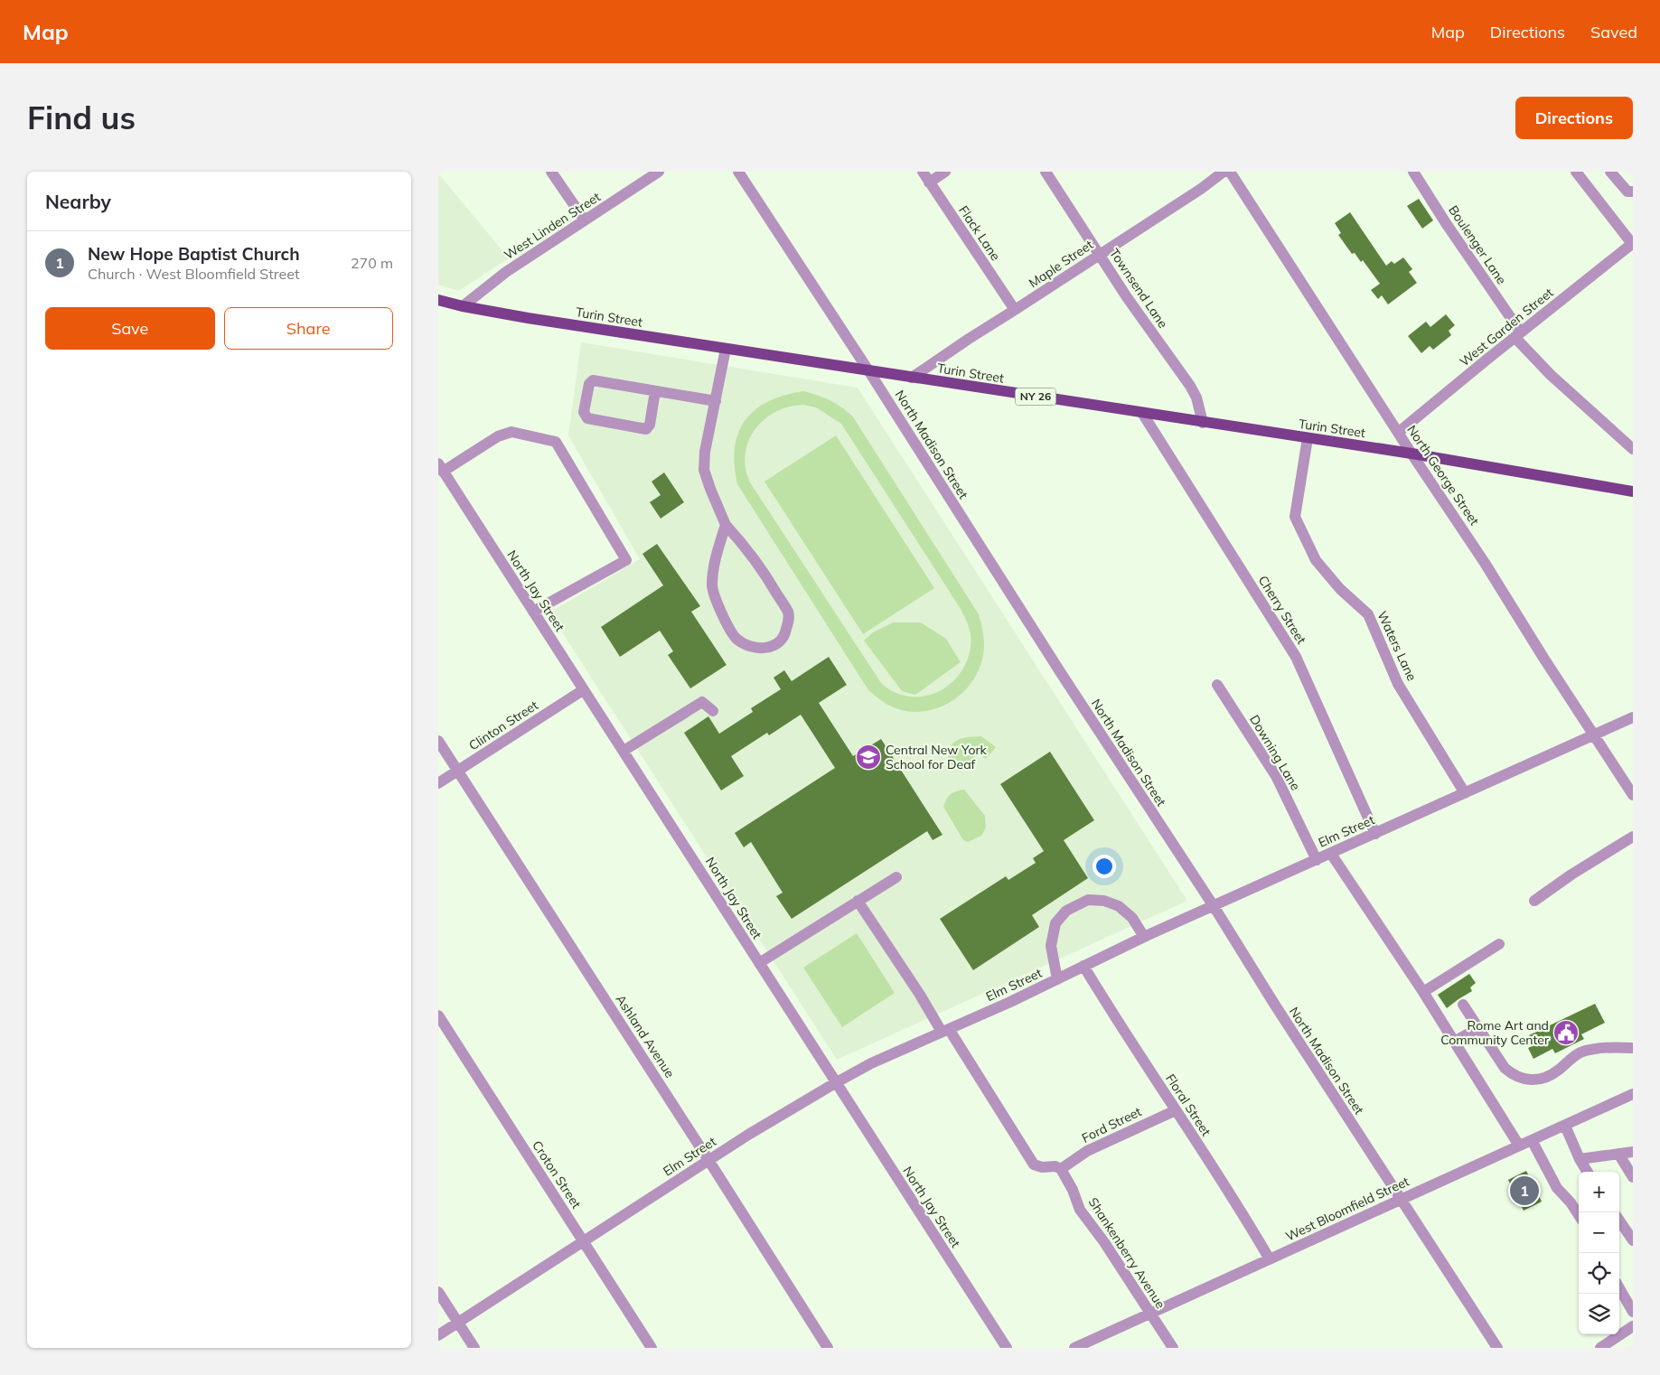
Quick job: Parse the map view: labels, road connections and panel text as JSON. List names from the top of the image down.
{
  "streets": {
    "main road": ["Turin Street", "NY 26"],
    "street": [
      "West Linden Street",
      "Flack Lane",
      "Boulenger Lane",
      "Maple Street",
      "Townsend Lane",
      "West Garden Street",
      "North Madison Street",
      "North George Street",
      "North Jay Street",
      "Cherry Street",
      "Waters Lane",
      "Clinton Street",
      "Downing Lane",
      "Elm Street",
      "Ashland Avenue",
      "Floral Street",
      "Ford Street",
      "Croton Street",
      "West Bloomfield Street",
      "Shankenberry Avenue"
    ]
  },
  "crossings": [
    ["West Linden Street", "Turin Street"],
    ["Flack Lane", "Maple Street"],
    ["Boulenger Lane", "West Garden Street"],
    ["Maple Street", "Townsend Lane"],
    ["Maple Street", "Turin Street"],
    ["Townsend Lane", "Turin Street"],
    ["Turin Street", "North Madison Street"],
    ["Turin Street", "North George Street"],
    ["Turin Street", "Cherry Street"],
    ["Turin Street", "Waters Lane"],
    ["West Garden Street", "North George Street"],
    ["North Madison Street", "Elm Street"],
    ["North Madison Street", "West Bloomfield Street"],
    ["North George Street", "Elm Street"],
    ["North Jay Street", "Clinton Street"],
    ["North Jay Street", "Elm Street"],
    ["Cherry Street", "Elm Street"],
    ["Waters Lane", "Elm Street"],
    ["Clinton Street", "Ashland Avenue"],
    ["Downing Lane", "Elm Street"],
    ["Elm Street", "Ashland Avenue"],
    ["Elm Street", "Floral Street"],
    ["Elm Street", "Croton Street"],
    ["Floral Street", "Ford Street"],
    ["Floral Street", "West Bloomfield Street"],
    ["Ford Street", "Shankenberry Avenue"],
    ["West Bloomfield Street", "Shankenberry Avenue"]
  ],
  "places": {
    "school or university": ["Central New York School for Deaf"],
    "public building": ["Rome Art and Community Center"]
  },
  "page": {
    "header": "Map",
    "nav": ["Map", "Directions", "Saved"],
    "buttons": [
      "Directions",
      ["Save", "Share"]
    ],
    "title": "Find us",
    "heading": "Nearby",
    "list": [
      {
        "mark": "1",
        "name": "New Hope Baptist Church",
        "note": "Church · West Bloomfield Street",
        "value": "270 m"
      }
    ],
    "map_buttons": ["+", "−"],
    "pins": "1"
  }
}
